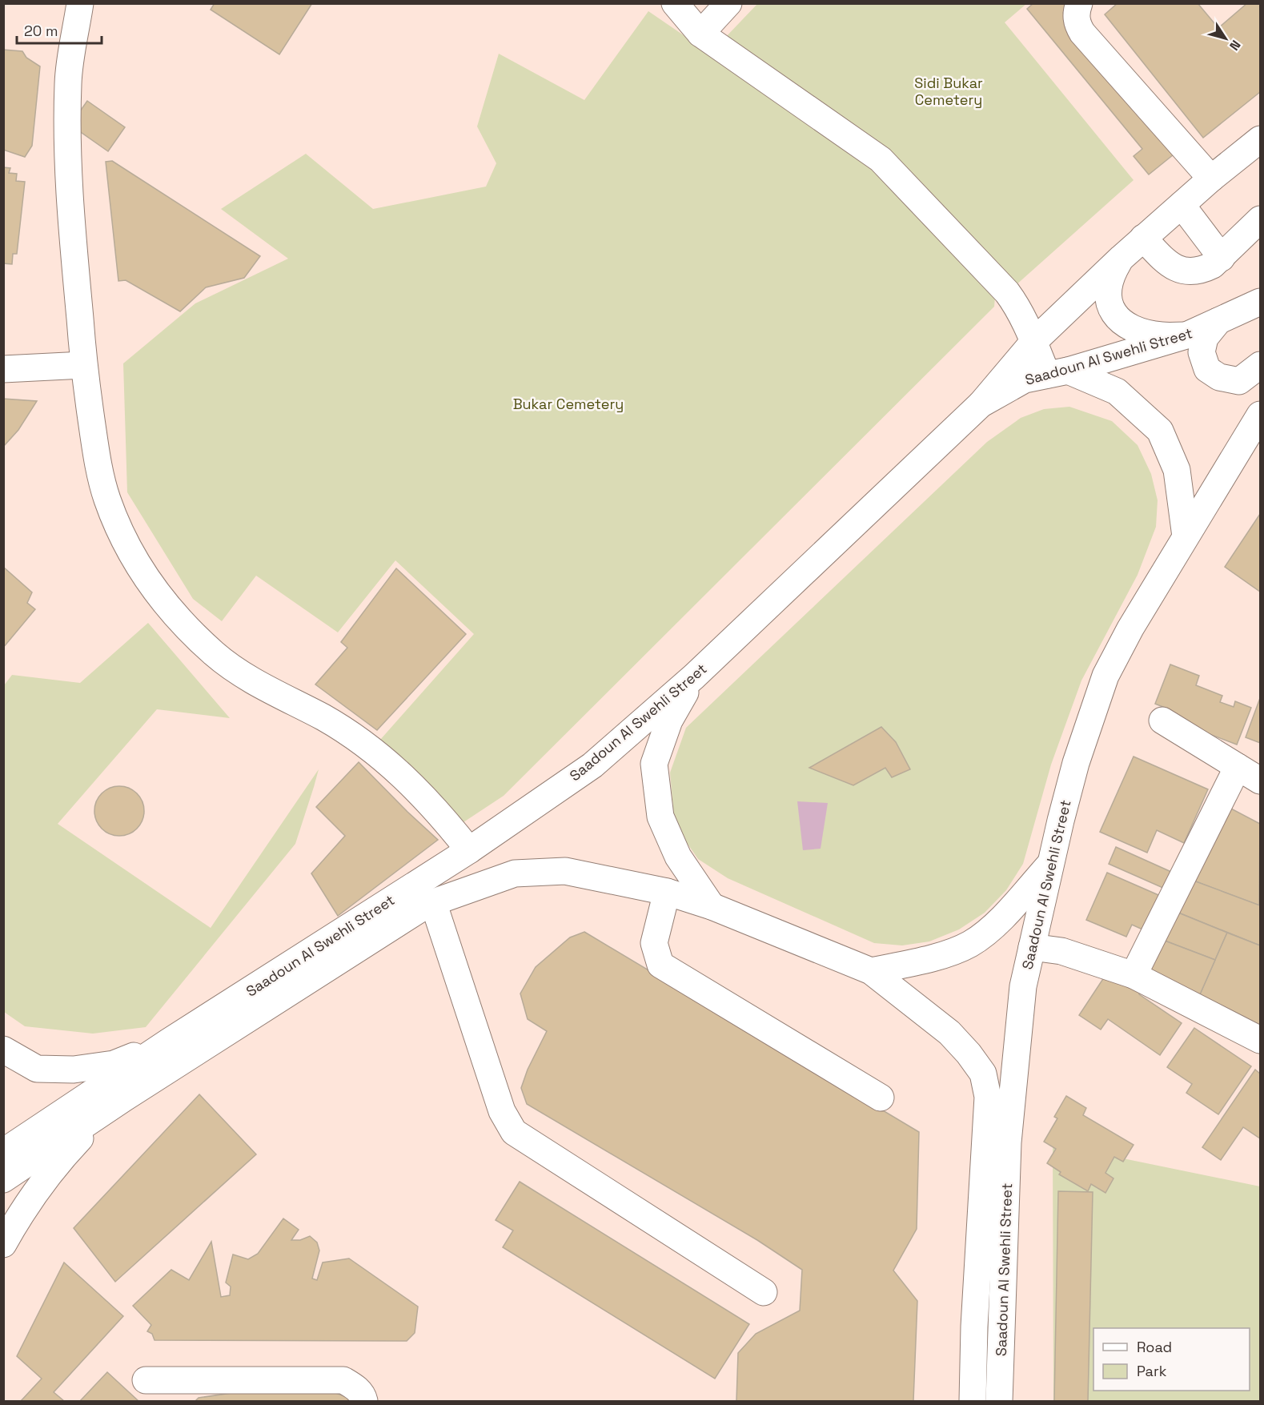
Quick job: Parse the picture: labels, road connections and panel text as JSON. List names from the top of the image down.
{
  "streets": {
    "main road": ["Saadoun Al Swehli Street"]
  },
  "parks": ["Sidi Bukar Cemetery", "Bukar Cemetery"],
  "legend": ["Road", "Park"],
  "scale_bar": "20 m",
  "north": "bottom right"
}
